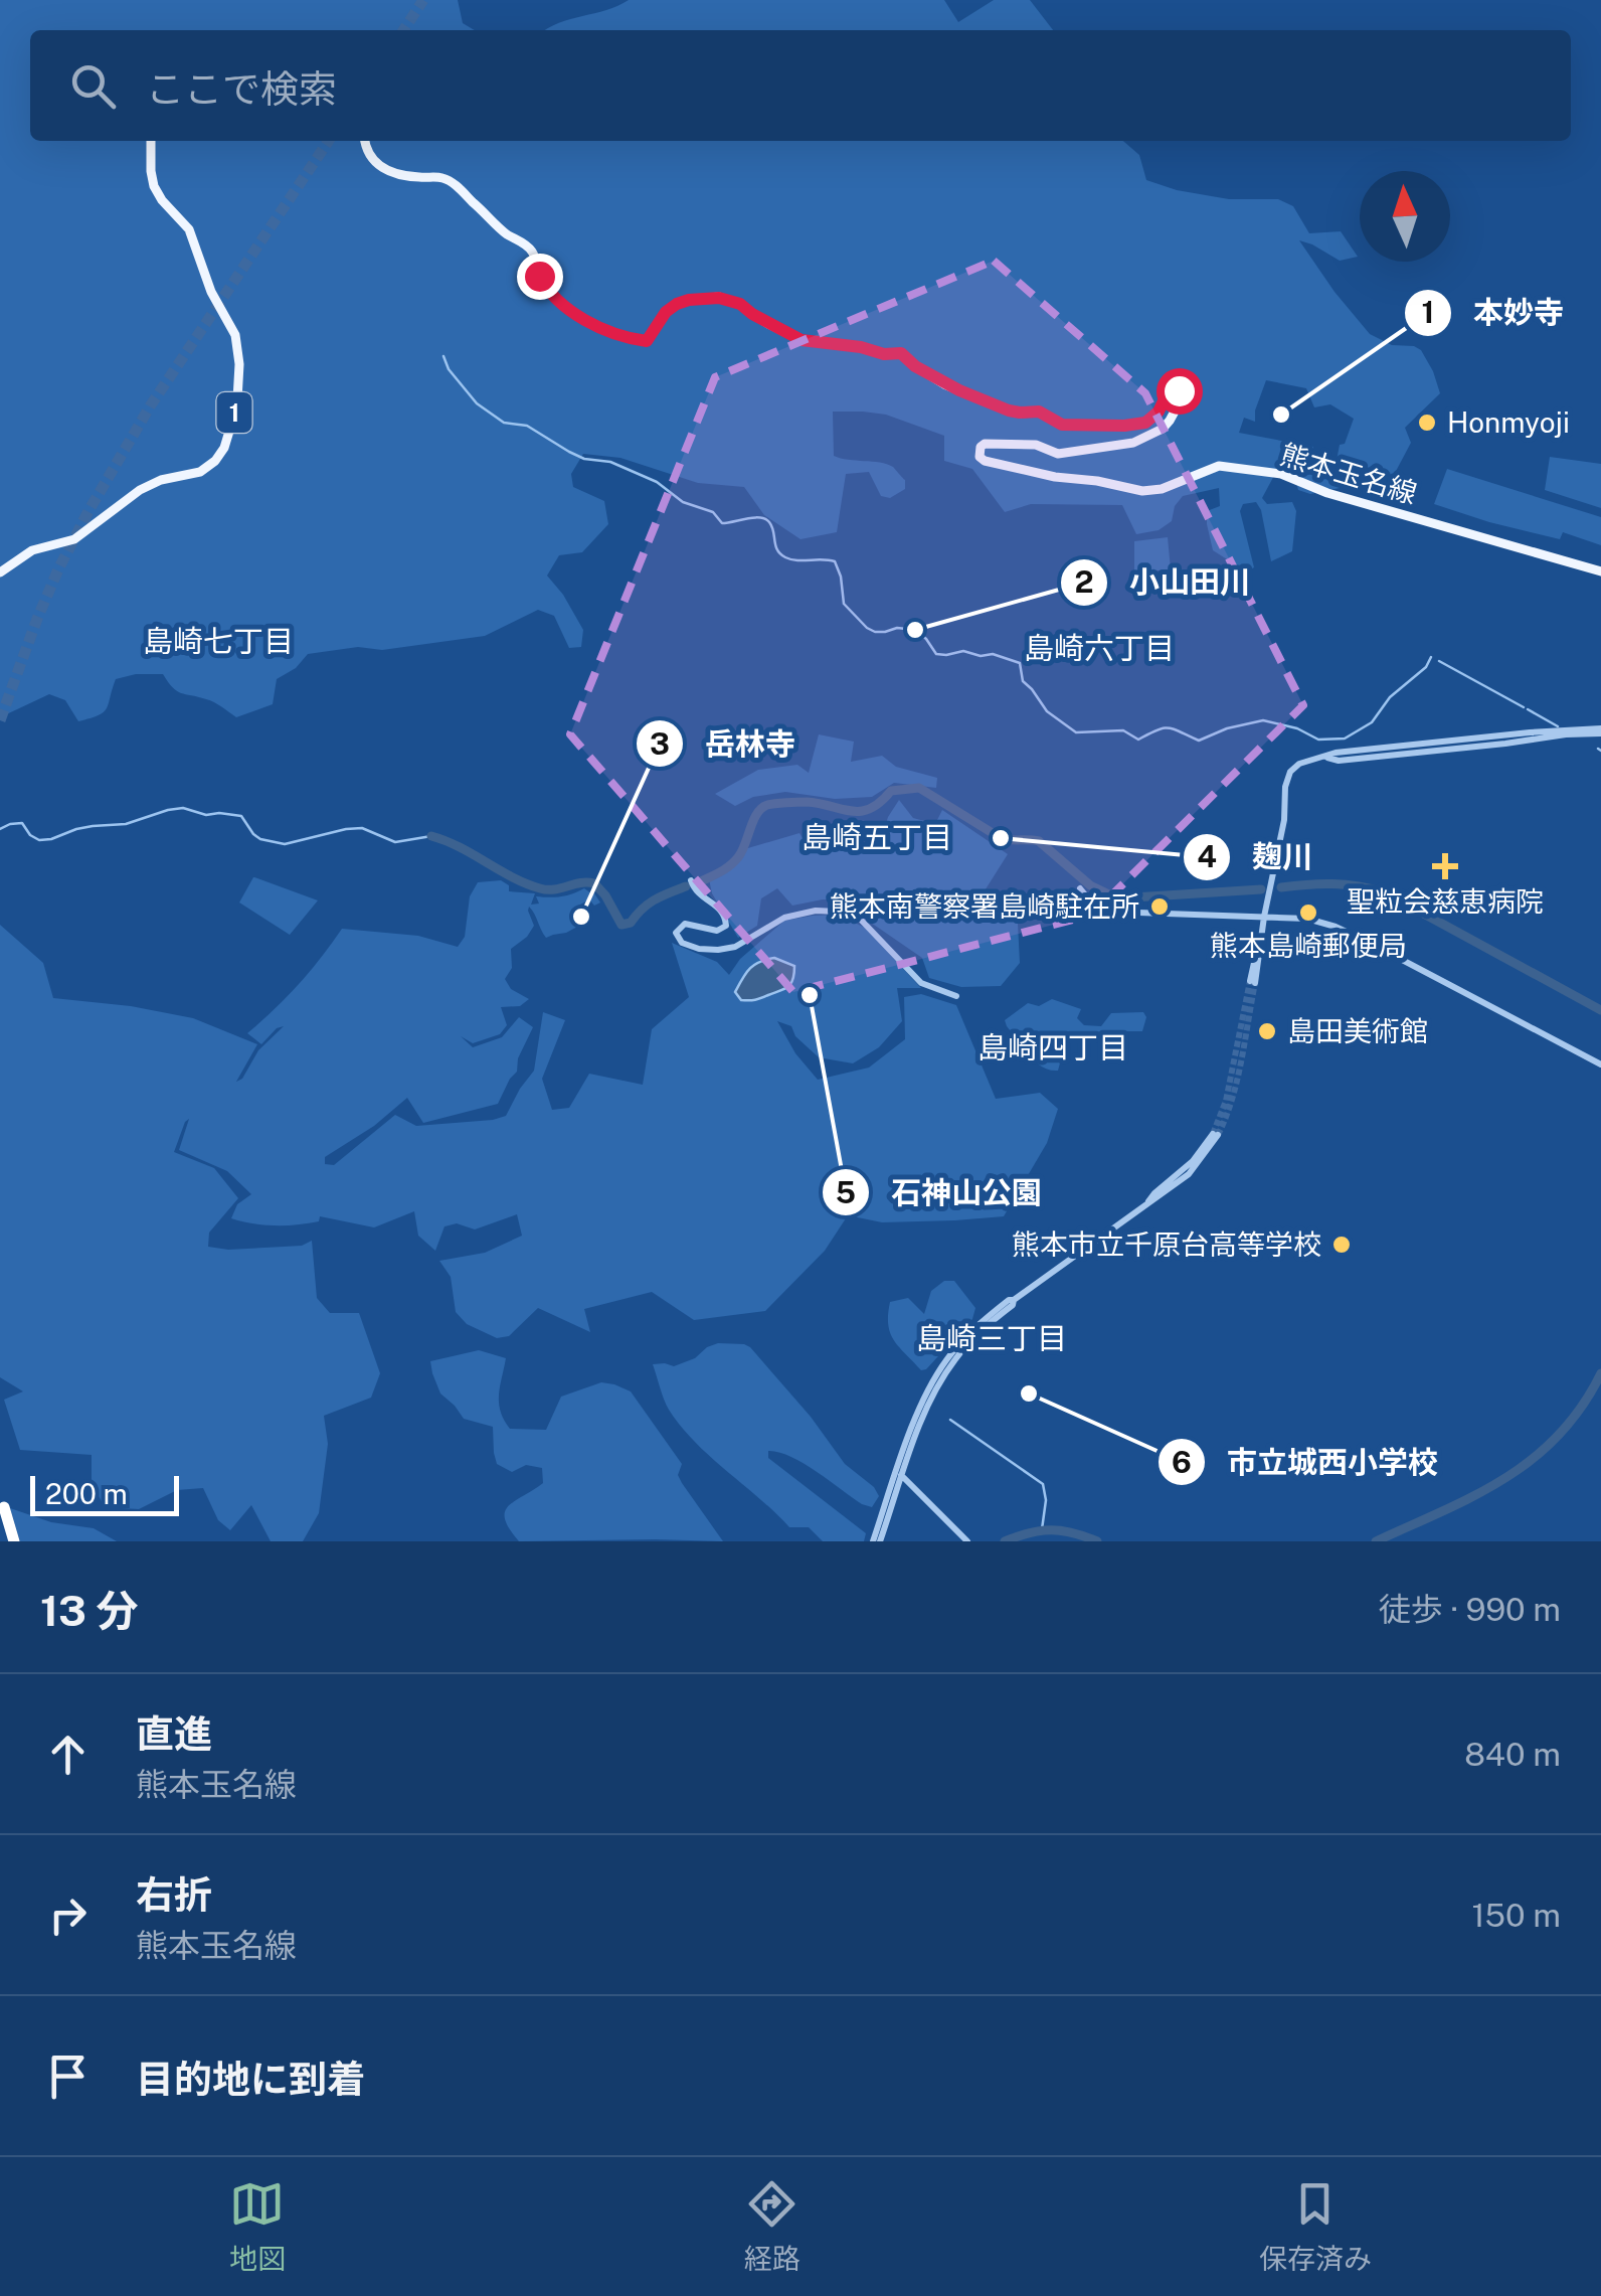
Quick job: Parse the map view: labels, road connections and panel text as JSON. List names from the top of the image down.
{
  "streets": {
    "main road": ["1", "熊本玉名線"]
  },
  "districts": [
    "島崎七丁目",
    "島崎六丁目",
    "島崎五丁目",
    "島崎四丁目",
    "島崎三丁目"
  ],
  "places": {
    "other": [
      "本妙寺",
      "Honmyoji",
      "小山田川",
      "麹川",
      "熊本南警察署島崎駐在所",
      "熊本島崎郵便局",
      "岳林寺",
      "石神山公園",
      "島田美術館",
      "熊本市立千原台高等学校",
      "市立城西小学校"
    ],
    "health": ["聖粒会慈恵病院"]
  },
  "scale_bar": "200 m",
  "north": "top",
  "page": {
    "search": "ここで検索",
    "scale": "200 m",
    "heading": ["13 分", "徒歩 · 990 m"],
    "list": [
      ["直進", "熊本玉名線", "840 m"],
      ["右折", "熊本玉名線", "150 m"],
      "目的地に到着"
    ],
    "nav": ["地図", "経路", "保存済み"]
  }
}
